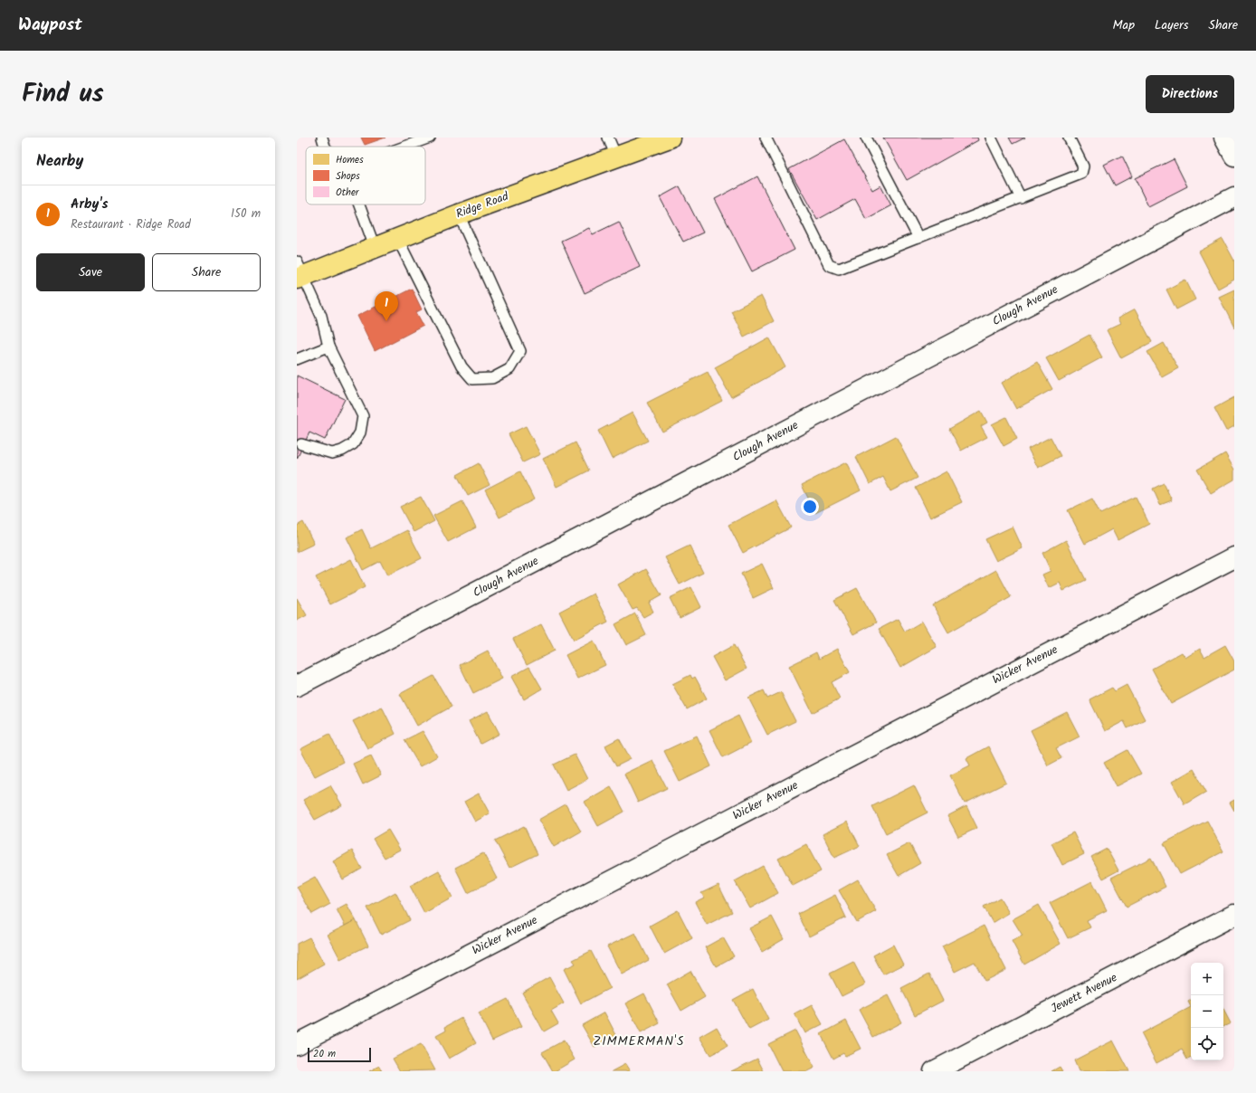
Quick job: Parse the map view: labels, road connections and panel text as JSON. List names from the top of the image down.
{
  "streets": {
    "main road": ["Ridge Road"],
    "street": ["Clough Avenue", "Wicker Avenue", "Jewett Avenue"]
  },
  "districts": ["ZIMMERMAN'S"],
  "legend": ["Homes", "Shops", "Other"],
  "scale_bar": "20 m",
  "page": {
    "header": "Waypost",
    "nav": ["Map", "Layers", "Share"],
    "title": "Find us",
    "buttons": [
      "Directions",
      ["Save", "Share"]
    ],
    "heading": "Nearby",
    "list": [
      {
        "mark": "1",
        "name": "Arby's",
        "note": "Restaurant · Ridge Road",
        "value": "150 m"
      }
    ],
    "pins": "1",
    "map_buttons": ["+", "−"],
    "scale": "20 m"
  }
}
